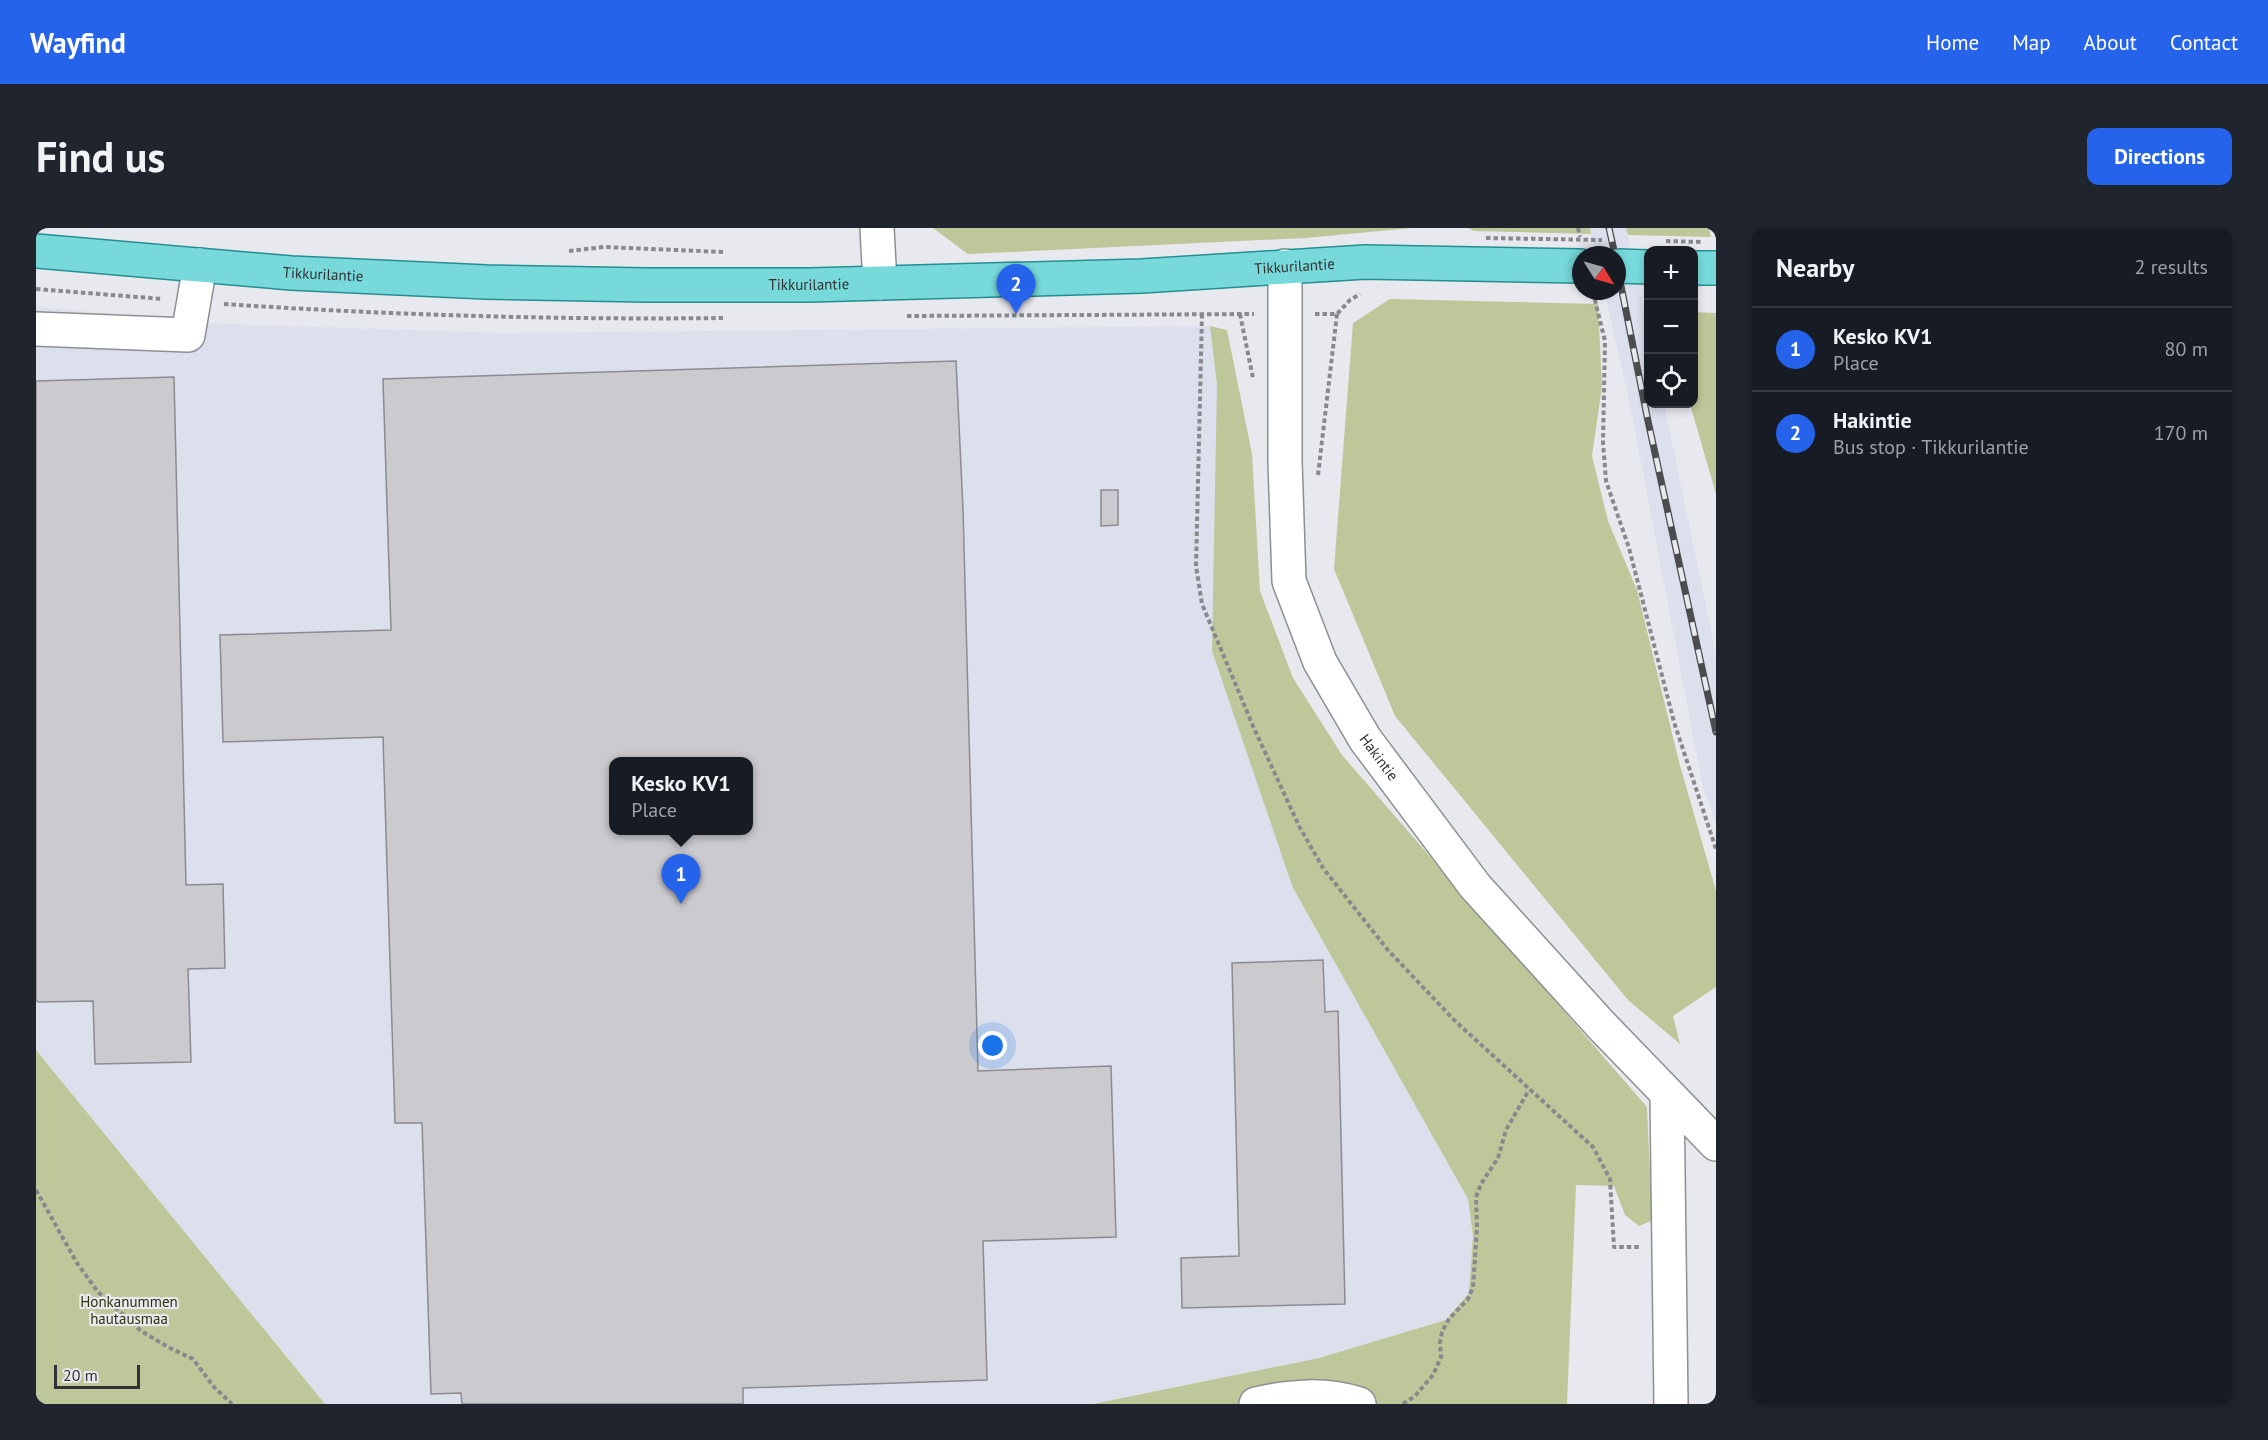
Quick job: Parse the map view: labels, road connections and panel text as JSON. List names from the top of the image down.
{
  "streets": {
    "main road": ["Tikkurilantie"],
    "street": ["Hakintie"]
  },
  "crossings": [
    ["Tikkurilantie", "Hakintie"]
  ],
  "parks": ["Honkanummen hautausmaa"],
  "scale_bar": "20 m",
  "north": "bottom right",
  "page": {
    "header": "Wayfind",
    "nav": [
      "Home",
      "Map",
      "About",
      "Contact"
    ],
    "buttons": "Directions",
    "title": "Find us",
    "heading": ["Nearby", "2 results"],
    "map_buttons": ["+", "−"],
    "pins": ["2", "1"],
    "list": [
      {
        "mark": "1",
        "name": "Kesko KV1",
        "note": "Place",
        "value": "80 m"
      },
      {
        "mark": "2",
        "name": "Hakintie",
        "note": "Bus stop · Tikkurilantie",
        "value": "170 m"
      }
    ],
    "popup": ["Kesko KV1", "Place"],
    "scale": "20 m"
  }
}
